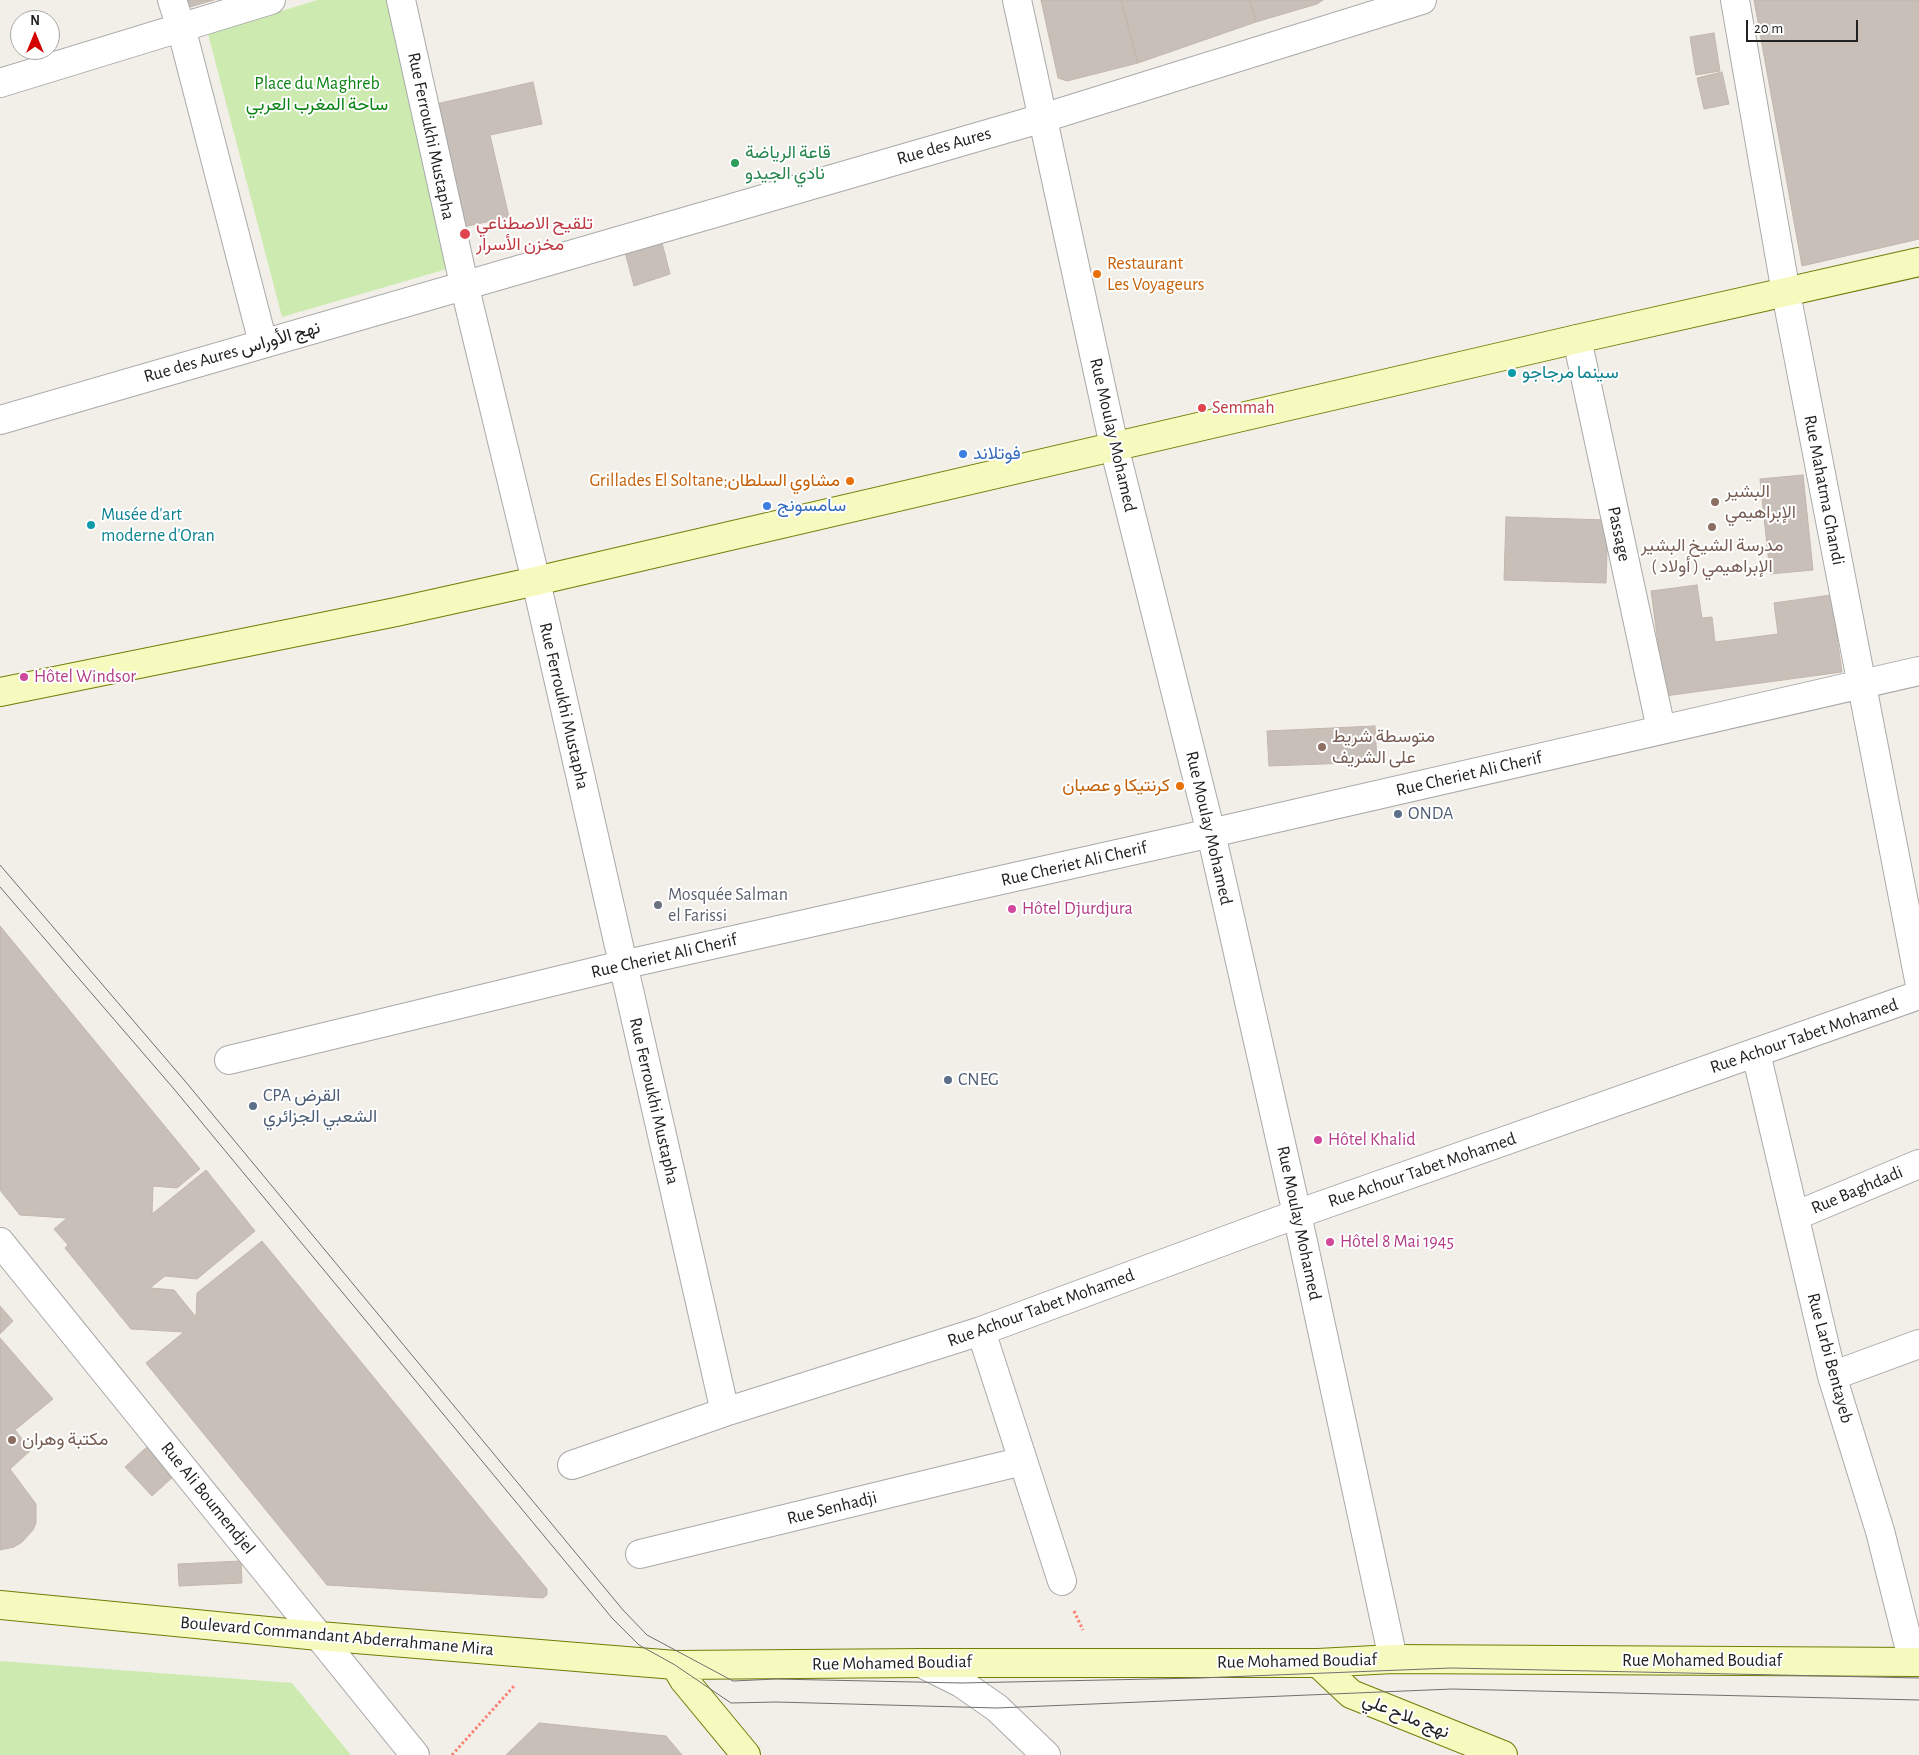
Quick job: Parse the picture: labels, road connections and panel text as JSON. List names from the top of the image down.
{
  "streets": {
    "main road": ["Boulevard Commandant Abderrahmane Mira", "Rue Mohamed Boudiaf", "نهج ملاح علي"],
    "street": [
      "Rue Ferroukhi Mustapha",
      "Rue des Aures",
      "Rue des Aures نهج الأوراس",
      "Rue Moulay Mohamed",
      "Rue Mahatma Ghandi",
      "Passage",
      "Rue Cheriet Ali Cherif",
      "Rue Achour Tabet Mohamed",
      "Rue Baghdadi",
      "Rue Larbi Bentayeb",
      "Rue Ali Boumendjel",
      "Rue Senhadji"
    ]
  },
  "crossings": [
    ["Rue Ferroukhi Mustapha", "Rue des Aures"],
    ["Rue Ferroukhi Mustapha", "Rue des Aures نهج الأوراس"],
    ["Rue Ferroukhi Mustapha", "Rue Cheriet Ali Cherif"],
    ["Rue Ferroukhi Mustapha", "Rue Achour Tabet Mohamed"],
    ["Rue des Aures", "Rue des Aures نهج الأوراس"],
    ["Rue des Aures", "Rue Moulay Mohamed"],
    ["Rue Moulay Mohamed", "Rue Cheriet Ali Cherif"],
    ["Rue Moulay Mohamed", "Rue Achour Tabet Mohamed"],
    ["Rue Moulay Mohamed", "Rue Mohamed Boudiaf"],
    ["Rue Mahatma Ghandi", "Rue Cheriet Ali Cherif"],
    ["Passage", "Rue Cheriet Ali Cherif"],
    ["Rue Achour Tabet Mohamed", "Rue Larbi Bentayeb"],
    ["Rue Baghdadi", "Rue Larbi Bentayeb"],
    ["Rue Larbi Bentayeb", "Rue Mohamed Boudiaf"],
    ["Rue Ali Boumendjel", "Boulevard Commandant Abderrahmane Mira"],
    ["Boulevard Commandant Abderrahmane Mira", "Rue Mohamed Boudiaf"],
    ["Rue Mohamed Boudiaf", "نهج ملاح علي"]
  ],
  "parks": ["Place du Maghreb ساحة المغرب العربي"],
  "places": [
    "قاعة الرياضة نادي الجيدو",
    "تلقيح الاصطناعي مخزن الأسرار",
    "Restaurant Les Voyageurs",
    "سينما مرجاجو",
    "Semmah",
    "فوتلاند",
    "Grillades El Soltane;مشاوي السلطان",
    "البشير الإبراهيمي",
    "سامسونج",
    "Musée d'art moderne d'Oran",
    "مدرسة الشيخ البشير الإبراهيمي ( أولاد )",
    "Hôtel Windsor",
    "متوسطة شريط على الشريف",
    "كرنتيكا و عصبان",
    "ONDA",
    "Mosquée Salman el Farissi",
    "Hôtel Djurdjura",
    "CNEG",
    "CPA القرض الشعبي الجزائري",
    "Hôtel Khalid",
    "Hôtel 8 Mai 1945",
    "مكتبة وهران"
  ],
  "scale_bar": "20 m",
  "north": "top"
}
